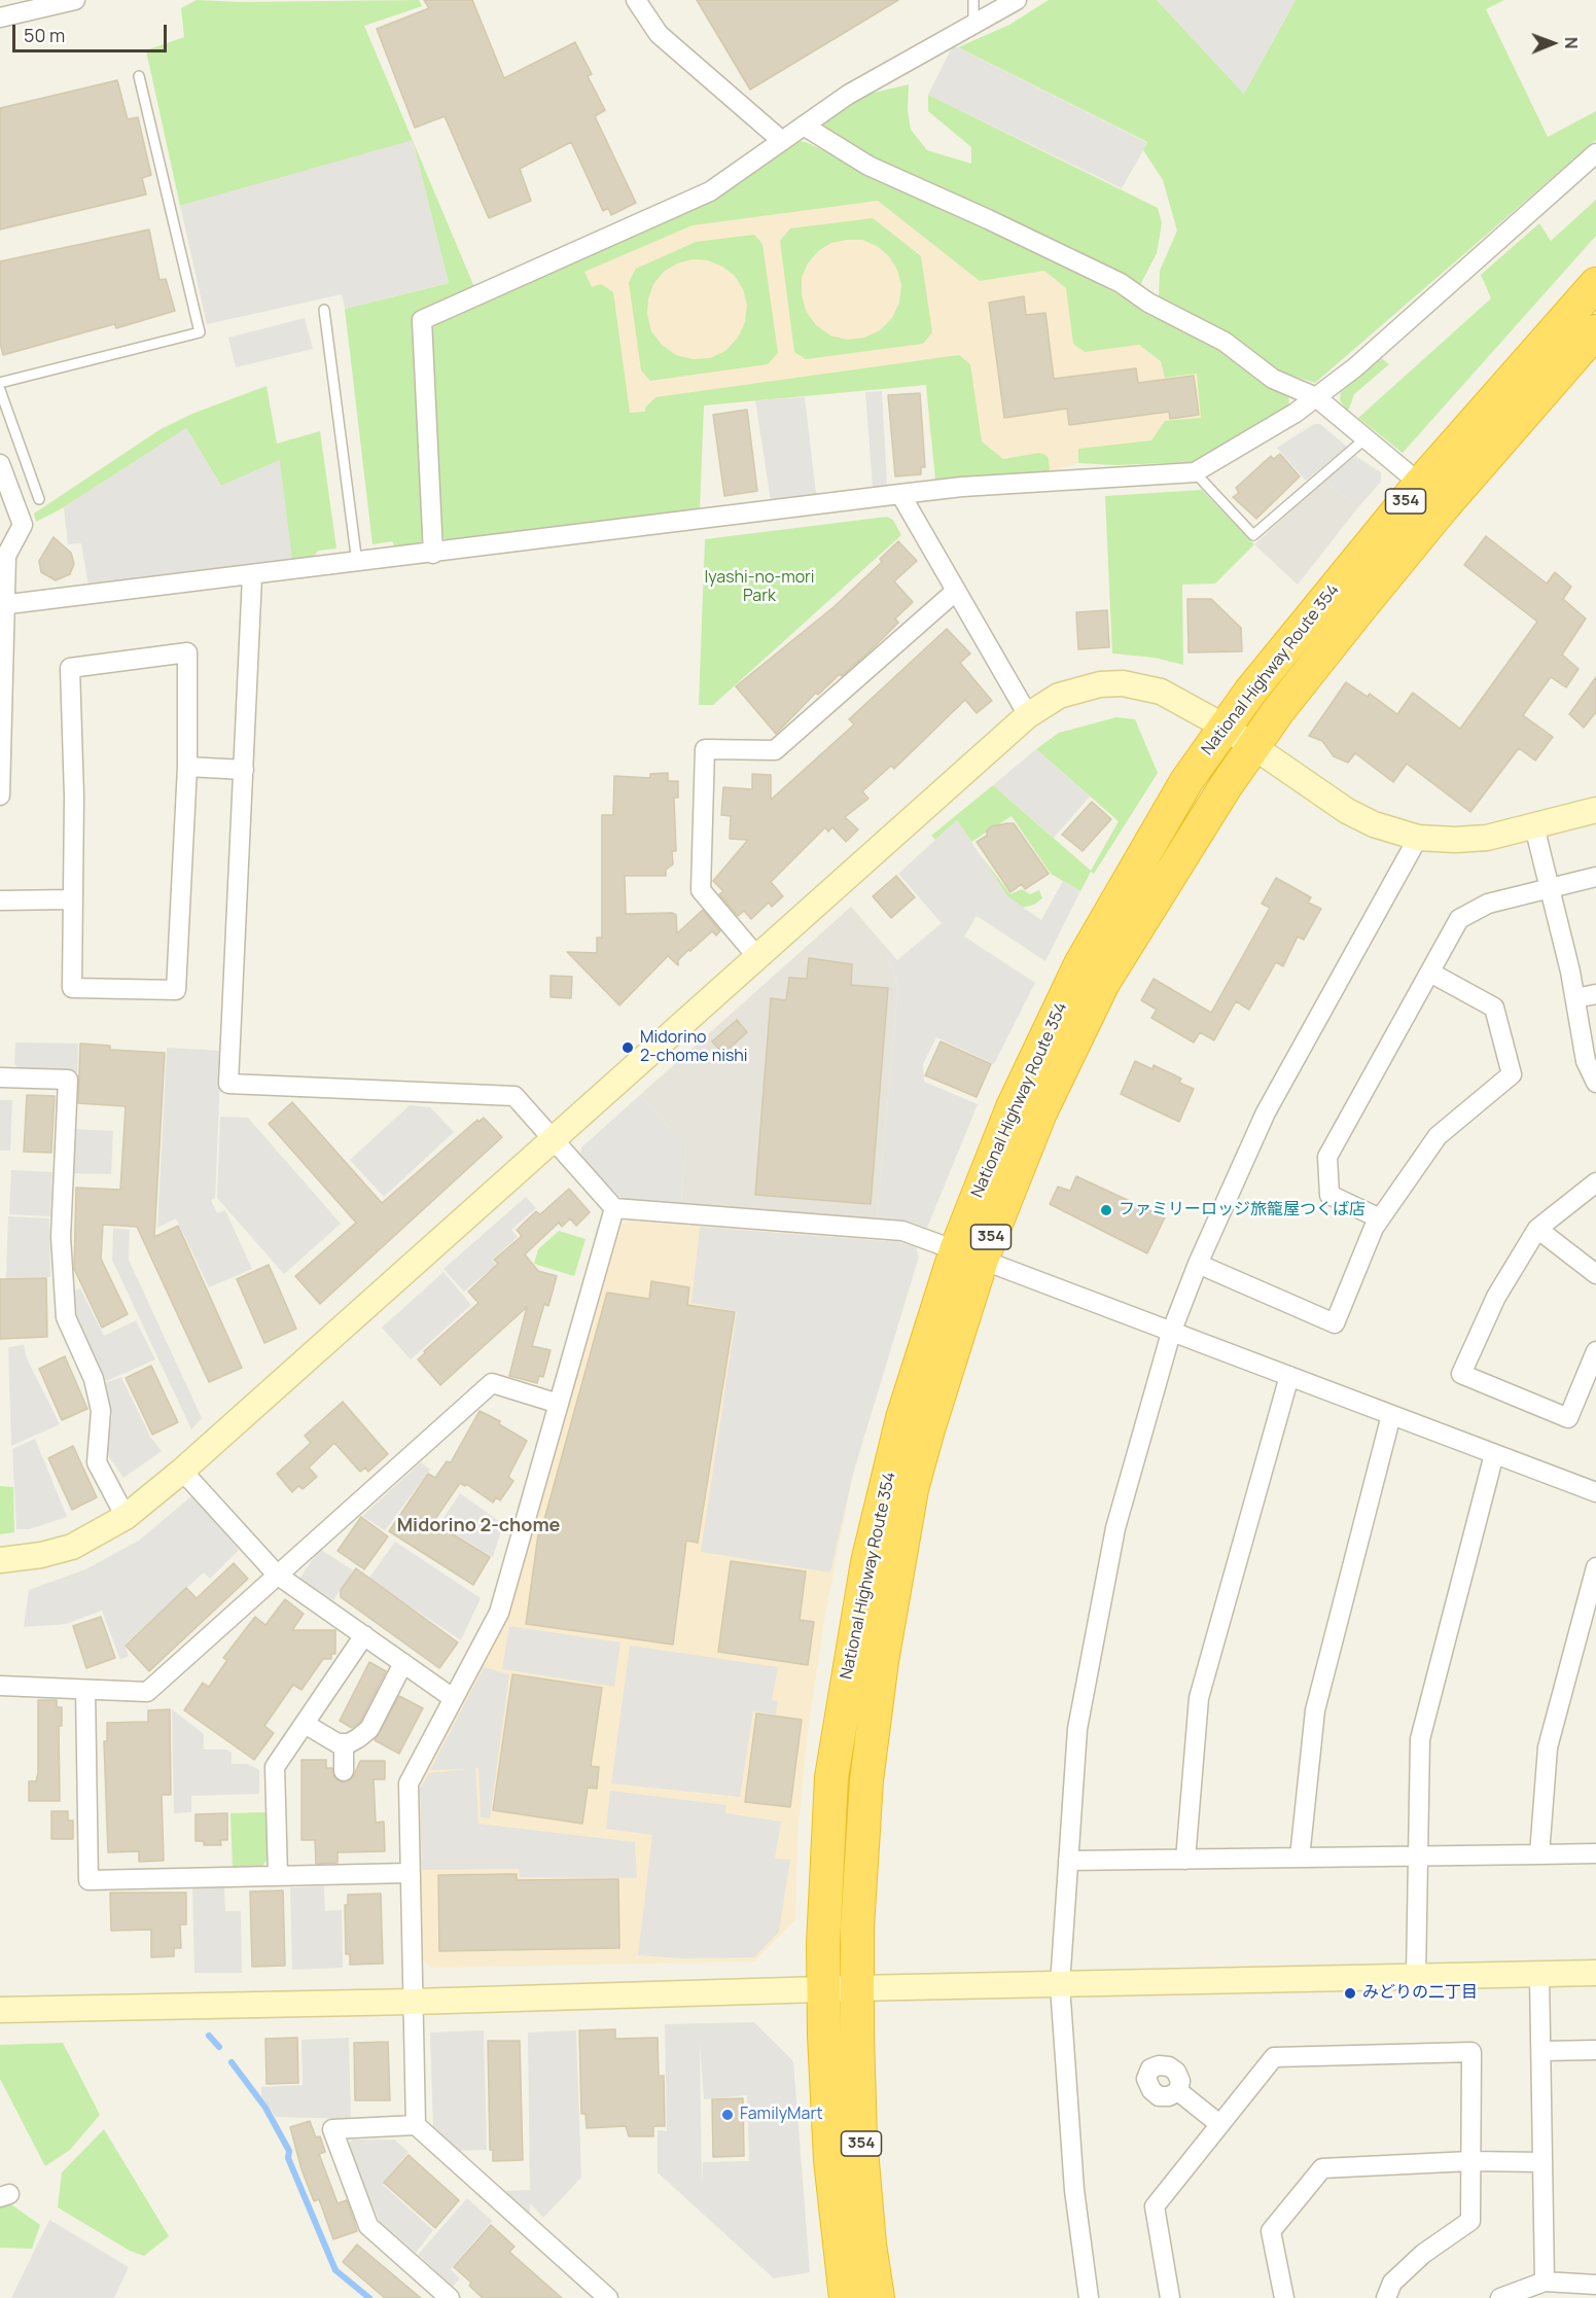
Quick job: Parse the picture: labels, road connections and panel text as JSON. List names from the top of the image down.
{
  "streets": {
    "highway": ["354", "National Highway Route 354"]
  },
  "districts": ["Midorino 2-chome"],
  "parks": ["Iyashi-no-mori Park"],
  "places": [
    "Midorino 2-chome nishi",
    "ファミリーロッジ旅籠屋つくば店",
    "みどりの二丁目",
    "FamilyMart"
  ],
  "scale_bar": "50 m",
  "north": "right"
}
